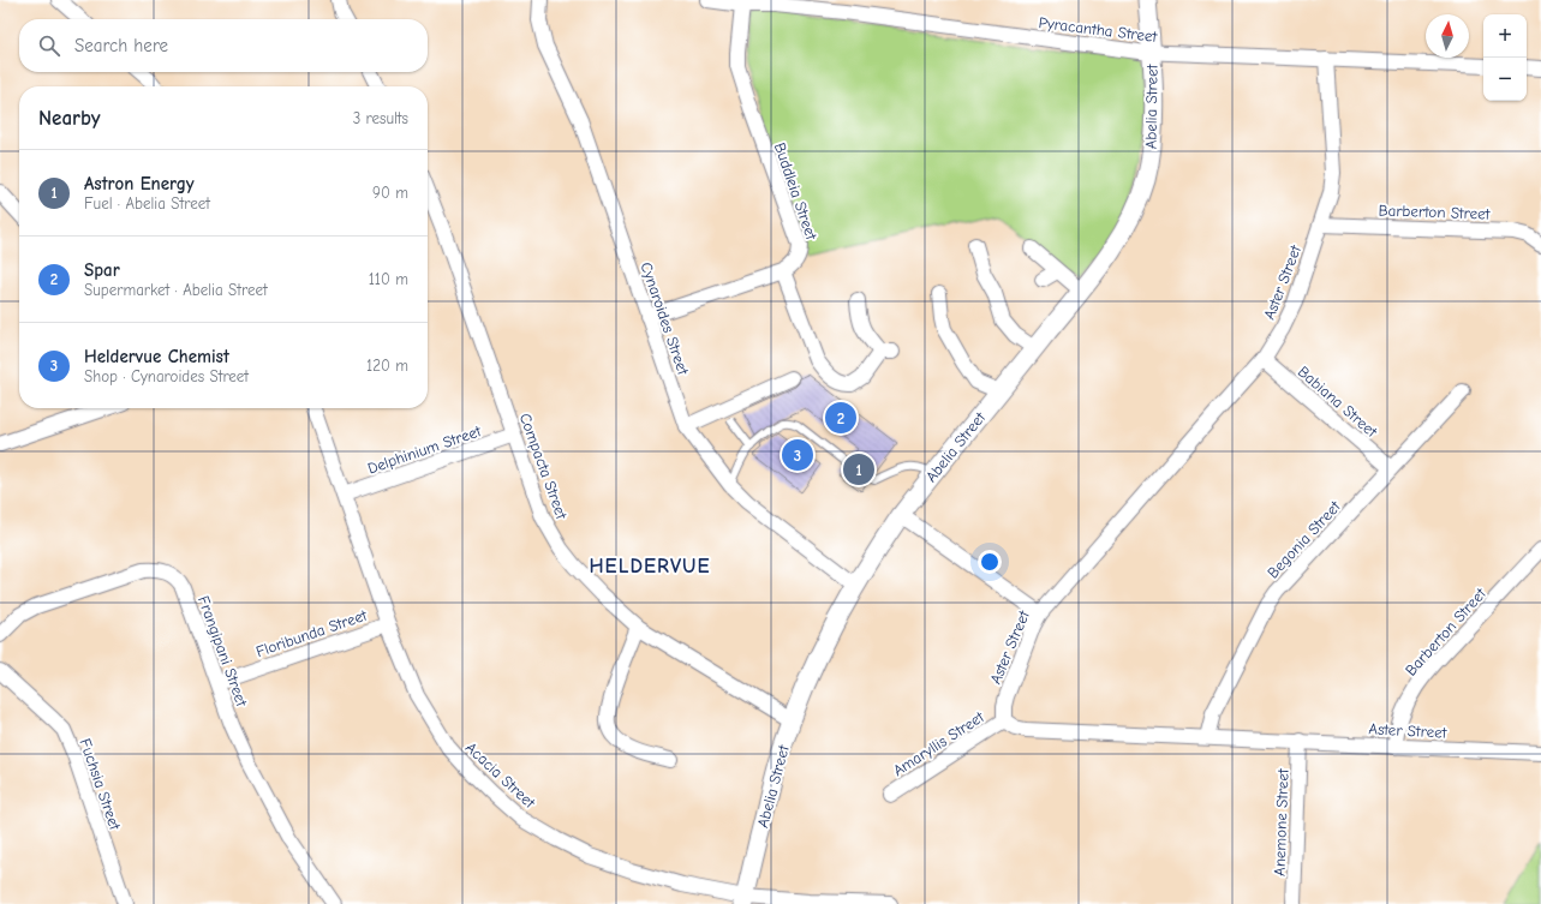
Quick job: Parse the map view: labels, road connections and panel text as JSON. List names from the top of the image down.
{
  "streets": {
    "street": [
      "Pyracantha Street",
      "Abelia Street",
      "Buddleia Street",
      "Barberton Street",
      "Aster Street",
      "Cynaroides Street",
      "Babiana Street",
      "Delphinium Street",
      "Compacta Street",
      "Begonia Street",
      "Floribunda Street",
      "Frangipani Street",
      "Amaryllis Street",
      "Acacia Street",
      "Fuchsia Street",
      "Anemone Street"
    ]
  },
  "crossings": [
    ["Pyracantha Street", "Abelia Street"],
    ["Pyracantha Street", "Buddleia Street"],
    ["Pyracantha Street", "Aster Street"],
    ["Abelia Street", "Cynaroides Street"],
    ["Abelia Street", "Compacta Street"],
    ["Abelia Street", "Acacia Street"],
    ["Buddleia Street", "Cynaroides Street"],
    ["Barberton Street", "Aster Street"],
    ["Aster Street", "Babiana Street"],
    ["Aster Street", "Begonia Street"],
    ["Aster Street", "Amaryllis Street"],
    ["Aster Street", "Anemone Street"],
    ["Babiana Street", "Begonia Street"],
    ["Delphinium Street", "Compacta Street"],
    ["Delphinium Street", "Acacia Street"],
    ["Floribunda Street", "Frangipani Street"],
    ["Floribunda Street", "Acacia Street"]
  ],
  "districts": ["HELDERVUE"],
  "north": "top",
  "page": {
    "map_buttons": ["+", "−"],
    "search": "Search here",
    "heading": ["Nearby", "3 results"],
    "list": [
      {
        "mark": "1",
        "name": "Astron Energy",
        "note": "Fuel · Abelia Street",
        "value": "90 m"
      },
      {
        "mark": "2",
        "name": "Spar",
        "note": "Supermarket · Abelia Street",
        "value": "110 m"
      },
      {
        "mark": "3",
        "name": "Heldervue Chemist",
        "note": "Shop · Cynaroides Street",
        "value": "120 m"
      }
    ],
    "pins": ["2", "3", "1"]
  }
}
